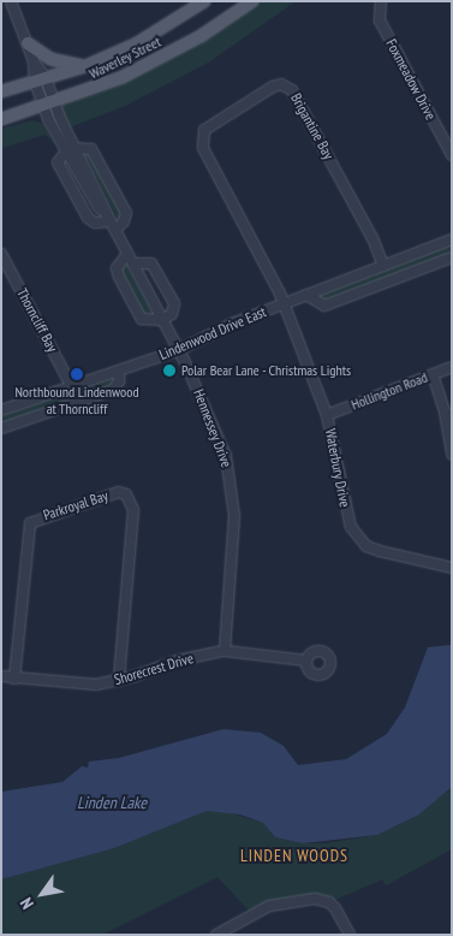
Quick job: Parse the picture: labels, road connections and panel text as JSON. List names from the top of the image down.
{
  "streets": {
    "main road": ["Waverley Street"],
    "street": [
      "Foxmeadow Drive",
      "Brigantine Bay",
      "Thorncliff Bay",
      "Lindenwood Drive East",
      "Hollington Road",
      "Hennessey Drive",
      "Waterbury Drive",
      "Parkroyal Bay",
      "Shorecrest Drive"
    ]
  },
  "crossings": [
    ["Waverley Street", "Hennessey Drive"],
    ["Brigantine Bay", "Lindenwood Drive East"],
    ["Brigantine Bay", "Waterbury Drive"],
    ["Thorncliff Bay", "Lindenwood Drive East"],
    ["Lindenwood Drive East", "Hennessey Drive"],
    ["Lindenwood Drive East", "Waterbury Drive"],
    ["Hollington Road", "Waterbury Drive"],
    ["Hennessey Drive", "Shorecrest Drive"],
    ["Parkroyal Bay", "Shorecrest Drive"]
  ],
  "districts": ["LINDEN WOODS"],
  "water": ["Linden Lake"],
  "places": ["Polar Bear Lane - Christmas Lights", "Northbound Lindenwood at Thorncliff"],
  "north": "bottom left"
}
